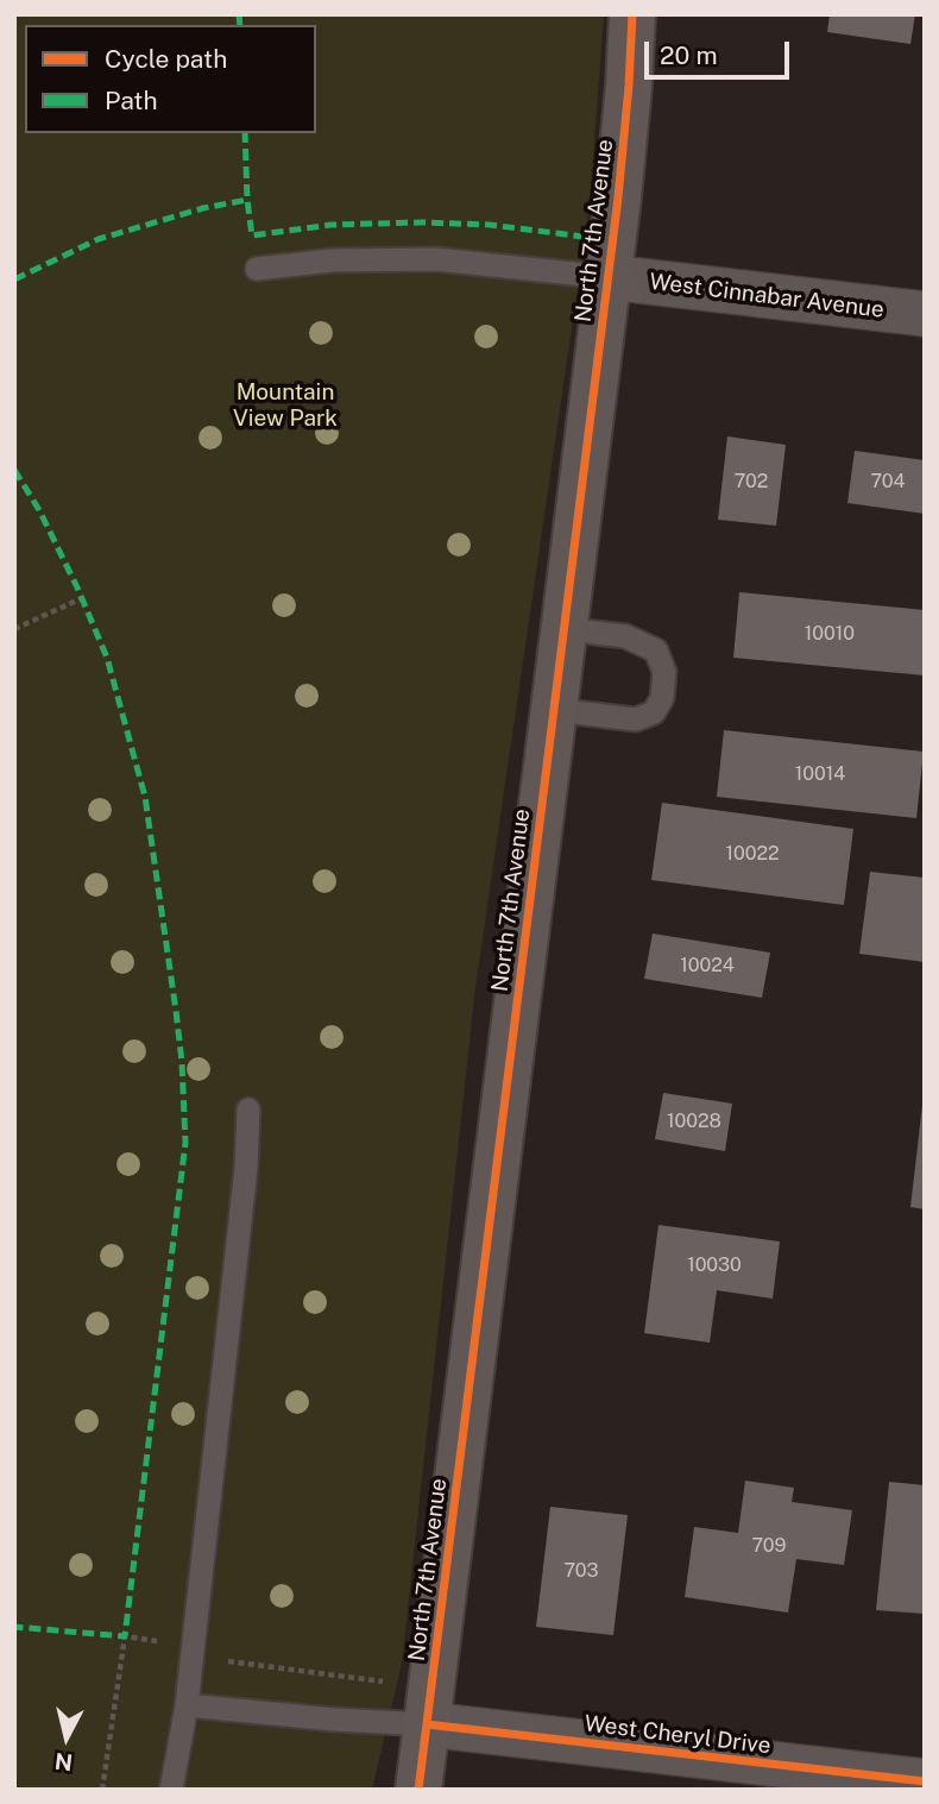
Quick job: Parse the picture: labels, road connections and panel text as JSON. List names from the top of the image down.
{
  "streets": {
    "street": ["North 7th Avenue", "West Cinnabar Avenue", "West Cheryl Drive"]
  },
  "crossings": [
    ["North 7th Avenue", "West Cinnabar Avenue"],
    ["North 7th Avenue", "West Cheryl Drive"]
  ],
  "parks": ["Mountain View Park"],
  "house_numbers": [
    "702",
    "704",
    "10010",
    "10014",
    "10022",
    "10024",
    "10028",
    "10030",
    "709",
    "703"
  ],
  "legend": ["Cycle path", "Path"],
  "scale_bar": "20 m",
  "north": "bottom"
}
